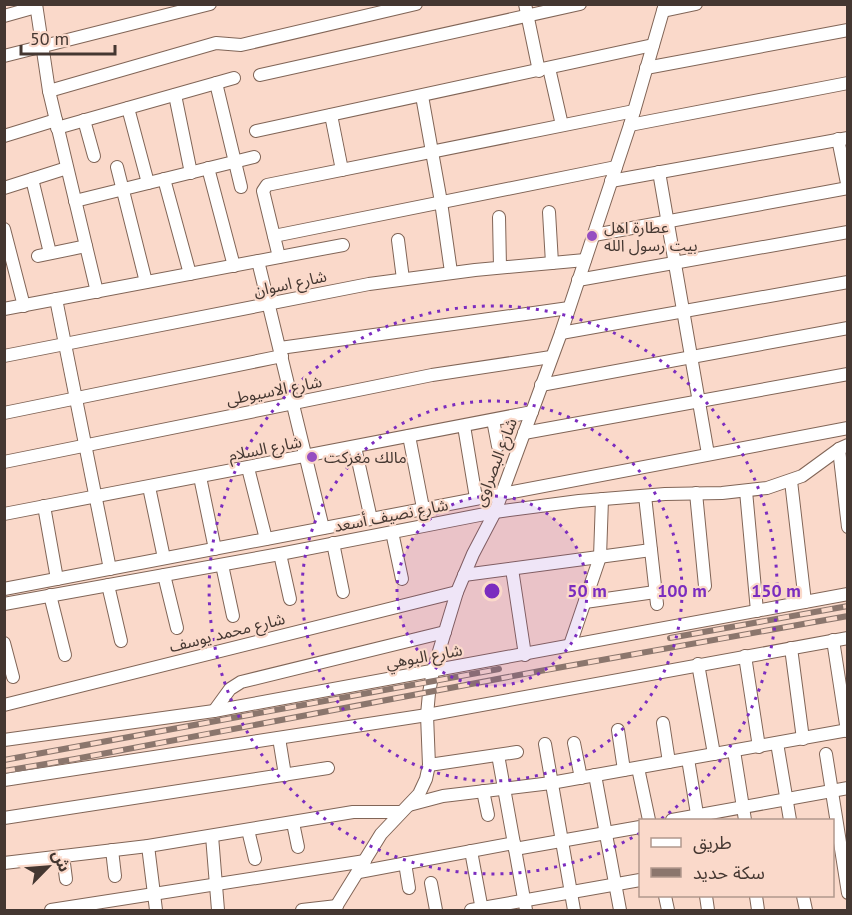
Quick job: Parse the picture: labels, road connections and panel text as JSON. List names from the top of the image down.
{
  "streets": {
    "street": [
      "شارع اسوان",
      "شارع الاسيوطى",
      "شارع السلام",
      "شارع البصراوى",
      "شارع نصيف أسعد",
      "شارع محمد يوسف",
      "شارع البوهي"
    ]
  },
  "crossings": [
    ["شارع اسوان", "شارع البصراوى"],
    ["شارع الاسيوطى", "شارع البصراوى"],
    ["شارع السلام", "شارع البصراوى"],
    ["شارع البصراوى", "شارع نصيف أسعد"],
    ["شارع البصراوى", "شارع محمد يوسف"],
    ["شارع البصراوى", "شارع البوهي"]
  ],
  "places": ["عطارة اهل بيت رسول الله", "مالك مغركت"],
  "legend": ["طريق", "سكة حديد"],
  "scale_bar": "50 m",
  "north": "top right",
  "rings": ["50 m", "100 m", "150 m"]
}
